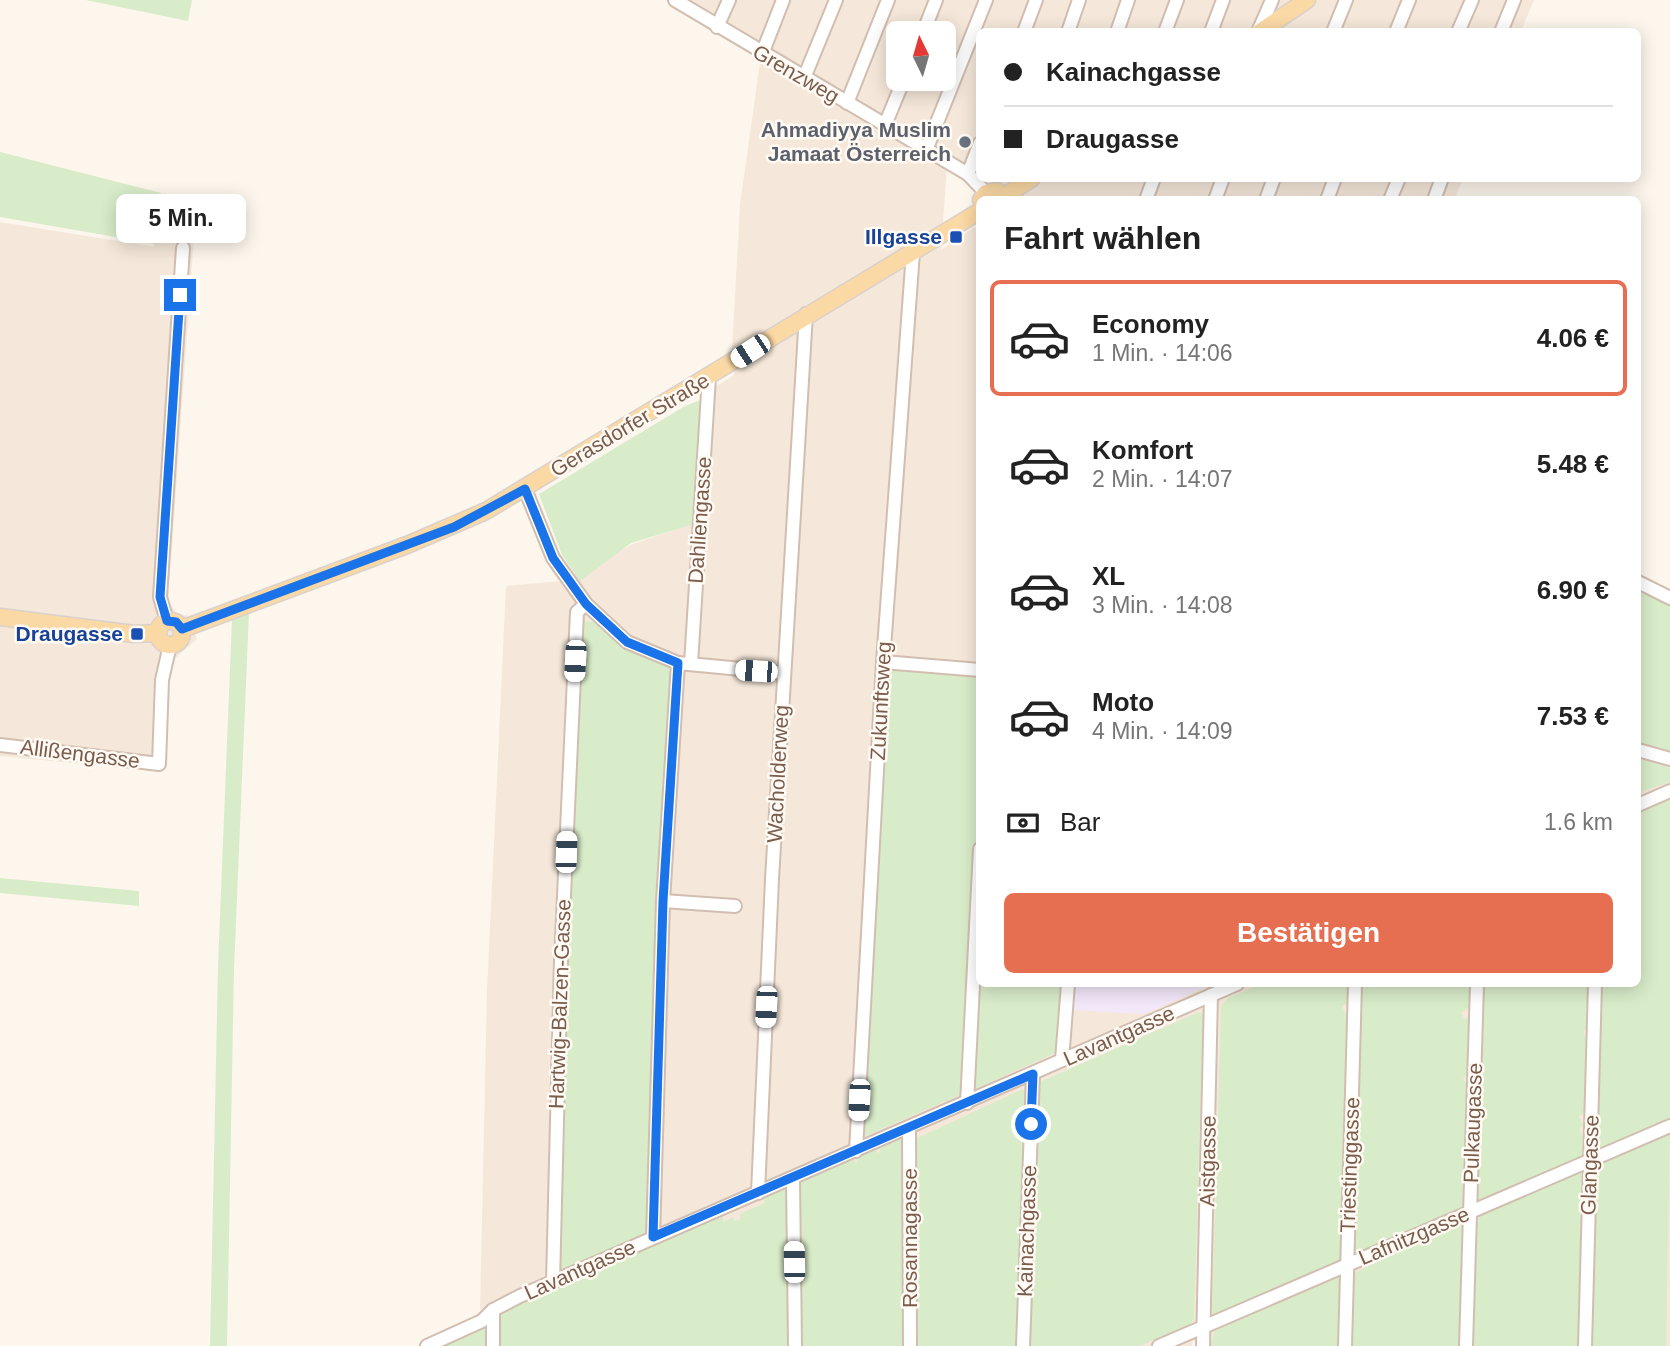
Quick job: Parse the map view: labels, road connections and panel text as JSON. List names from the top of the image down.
{
  "streets": {
    "main road": ["Gerasdorfer Straße"],
    "street": [
      "Grenzweg",
      "Dahliengasse",
      "Zukunftsweg",
      "Allißengasse",
      "Wacholderweg",
      "Hartwig-Balzen-Gasse",
      "Lavantgasse",
      "Pulkaugasse",
      "Aistgasse",
      "Triestinggasse",
      "Glangasse",
      "Kainachgasse",
      "Lafnitzgasse",
      "Rosannagasse"
    ]
  },
  "crossings": [
    ["Gerasdorfer Straße", "Dahliengasse"],
    ["Gerasdorfer Straße", "Zukunftsweg"],
    ["Gerasdorfer Straße", "Allißengasse"],
    ["Gerasdorfer Straße", "Wacholderweg"],
    ["Dahliengasse", "Lavantgasse"],
    ["Zukunftsweg", "Lavantgasse"],
    ["Wacholderweg", "Lavantgasse"],
    ["Hartwig-Balzen-Gasse", "Lavantgasse"],
    ["Lavantgasse", "Aistgasse"],
    ["Lavantgasse", "Kainachgasse"],
    ["Lavantgasse", "Rosannagasse"],
    ["Pulkaugasse", "Lafnitzgasse"],
    ["Aistgasse", "Lafnitzgasse"],
    ["Triestinggasse", "Lafnitzgasse"],
    ["Glangasse", "Lafnitzgasse"]
  ],
  "places": {
    "other": ["Ahmadiyya Muslim Jamaat Österreich"],
    "transit": ["Illgasse", "Draugasse"]
  },
  "north": "top",
  "page": {
    "banner": ["Kainachgasse", "Draugasse"],
    "bubble": "5 Min.",
    "heading": "Fahrt wählen",
    "list": [
      {
        "name": "Economy",
        "note": "1 Min. · 14:06",
        "value": "4.06 €"
      },
      {
        "name": "Komfort",
        "note": "2 Min. · 14:07",
        "value": "5.48 €"
      },
      {
        "name": "XL",
        "note": "3 Min. · 14:08",
        "value": "6.90 €"
      },
      {
        "name": "Moto",
        "note": "4 Min. · 14:09",
        "value": "7.53 €"
      }
    ],
    "pay": ["Bar", "1.6 km"],
    "buttons": "Bestätigen"
  }
}
